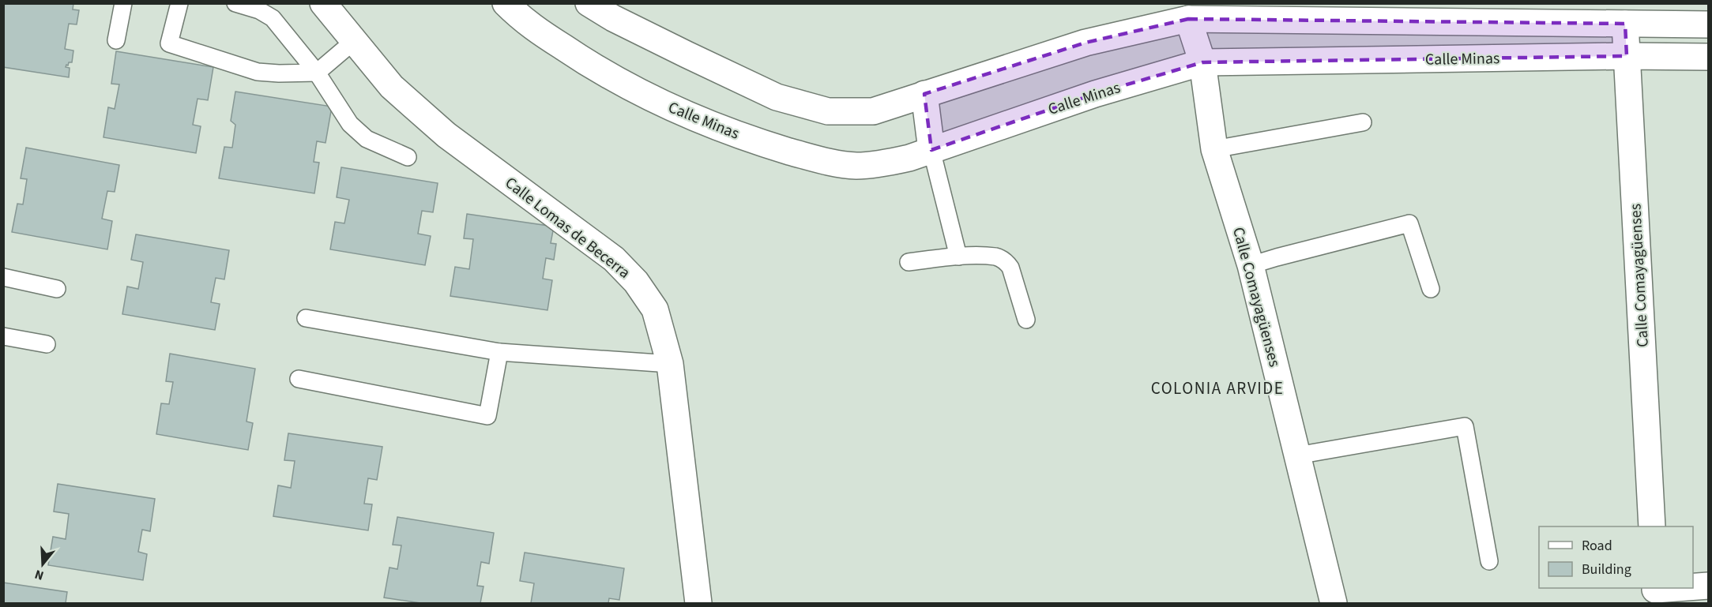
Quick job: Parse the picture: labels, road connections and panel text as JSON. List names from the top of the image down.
{
  "streets": {
    "street": ["Calle Minas", "Calle Lomas de Becerra", "Calle Comayagüenses"]
  },
  "crossings": [
    ["Calle Minas", "Calle Comayagüenses"]
  ],
  "districts": ["COLONIA ARVIDE"],
  "legend": ["Road", "Building"],
  "north": "bottom"
}
